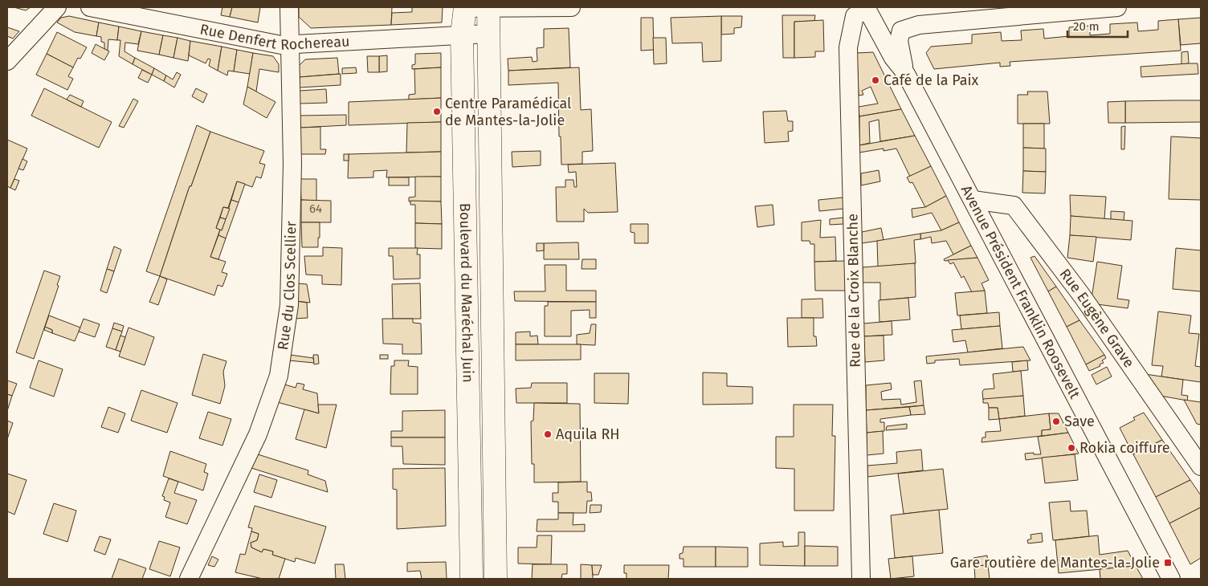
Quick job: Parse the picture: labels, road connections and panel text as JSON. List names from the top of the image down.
{
  "streets": {
    "main road": ["Boulevard du Maréchal Juin"],
    "street": [
      "Rue Denfert Rochereau",
      "Rue du Clos Scellier",
      "Rue de la Croix Blanche",
      "Avenue Président Franklin Roosevelt",
      "Rue Eugène Grave"
    ]
  },
  "crossings": [
    ["Rue Denfert Rochereau", "Rue du Clos Scellier"],
    ["Rue Denfert Rochereau", "Boulevard du Maréchal Juin"],
    ["Rue de la Croix Blanche", "Avenue Président Franklin Roosevelt"],
    ["Avenue Président Franklin Roosevelt", "Rue Eugène Grave"]
  ],
  "places": {
    "other": [
      "Café de la Paix",
      "Centre Paramédical de Mantes-la-Jolie",
      "Save",
      "Aquila RH",
      "Rokia coiffure"
    ],
    "transit": ["Gare routière de Mantes-la-Jolie"]
  },
  "house_numbers": ["64"],
  "scale_bar": "20 m"
}
